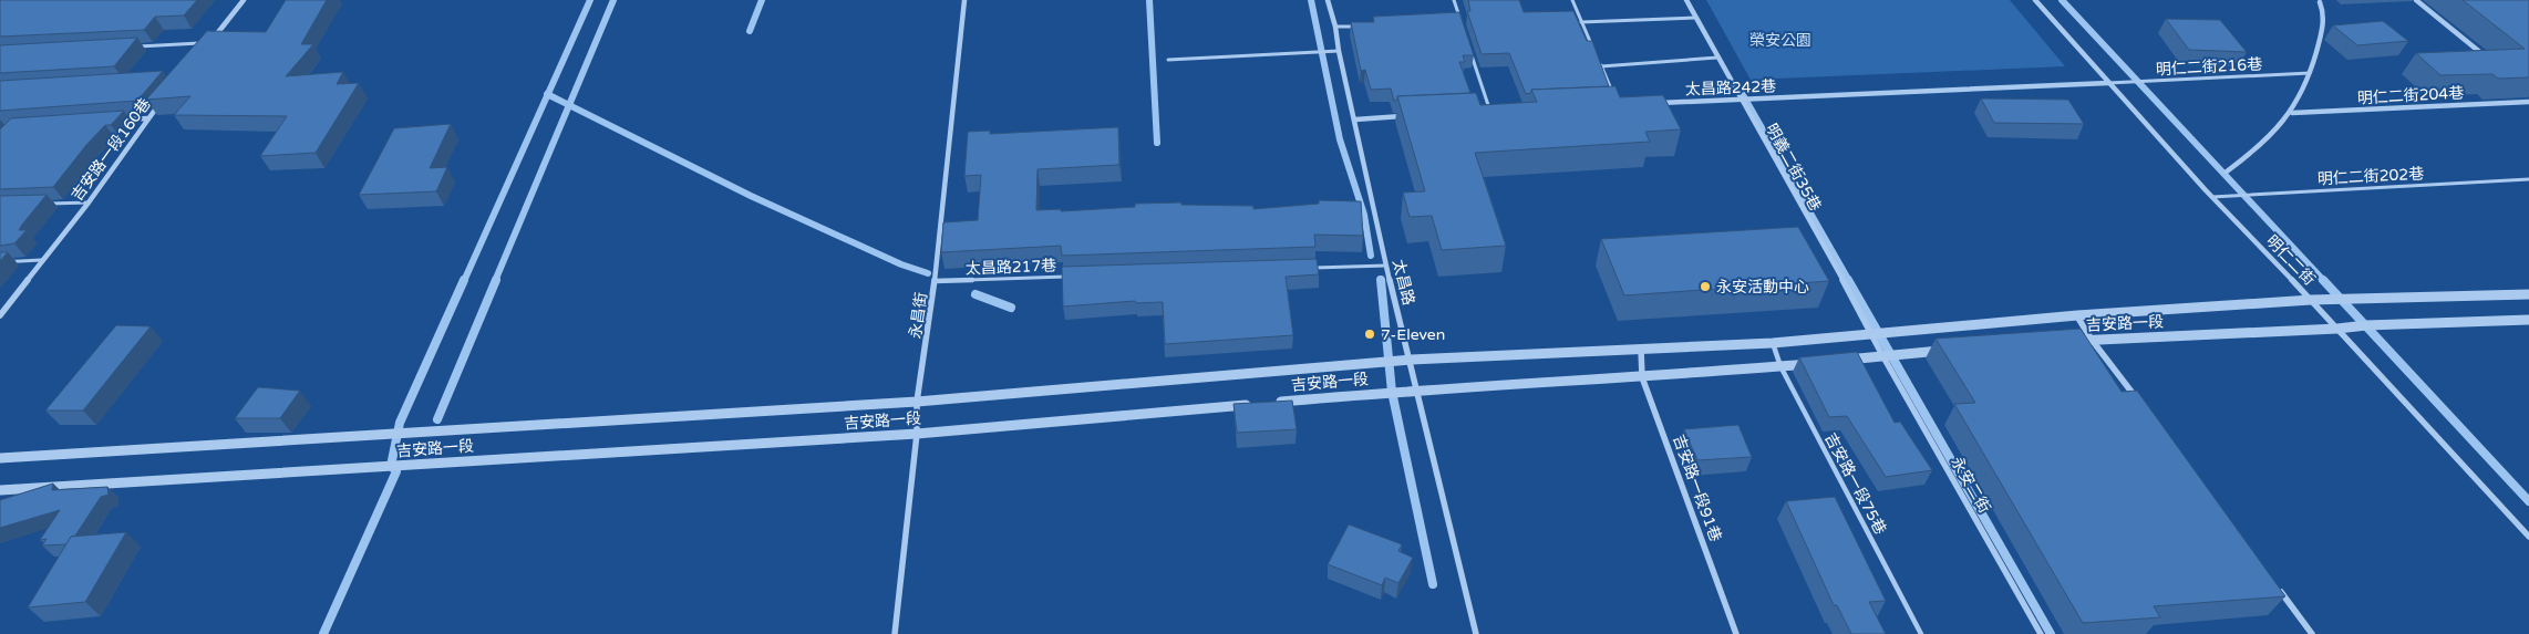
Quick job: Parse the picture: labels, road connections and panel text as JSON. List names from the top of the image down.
{
  "streets": {
    "street": [
      "太昌路242巷",
      "明仁二街204巷",
      "吉安路一段160巷",
      "明義二街35巷",
      "明仁二街",
      "太昌路",
      "永昌街",
      "吉安路一段",
      "永安二街",
      "吉安路一段91巷"
    ],
    "lane": [
      "明仁二街216巷",
      "明仁二街202巷",
      "太昌路217巷",
      "吉安路一段75巷"
    ]
  },
  "crossings": [
    ["明仁二街216巷", "太昌路242巷"],
    ["明仁二街216巷", "明仁二街"],
    ["太昌路242巷", "明義二街35巷"],
    ["太昌路242巷", "明仁二街"],
    ["明義二街35巷", "吉安路一段"],
    ["明義二街35巷", "永安二街"],
    ["明仁二街202巷", "明仁二街"],
    ["明仁二街", "吉安路一段"],
    ["太昌路217巷", "永昌街"],
    ["太昌路", "吉安路一段"],
    ["永昌街", "吉安路一段"],
    ["吉安路一段", "吉安路一段75巷"],
    ["吉安路一段", "永安二街"],
    ["吉安路一段", "吉安路一段91巷"]
  ],
  "parks": ["榮安公園"],
  "places": ["永安活動中心", "7-Eleven"]
}
